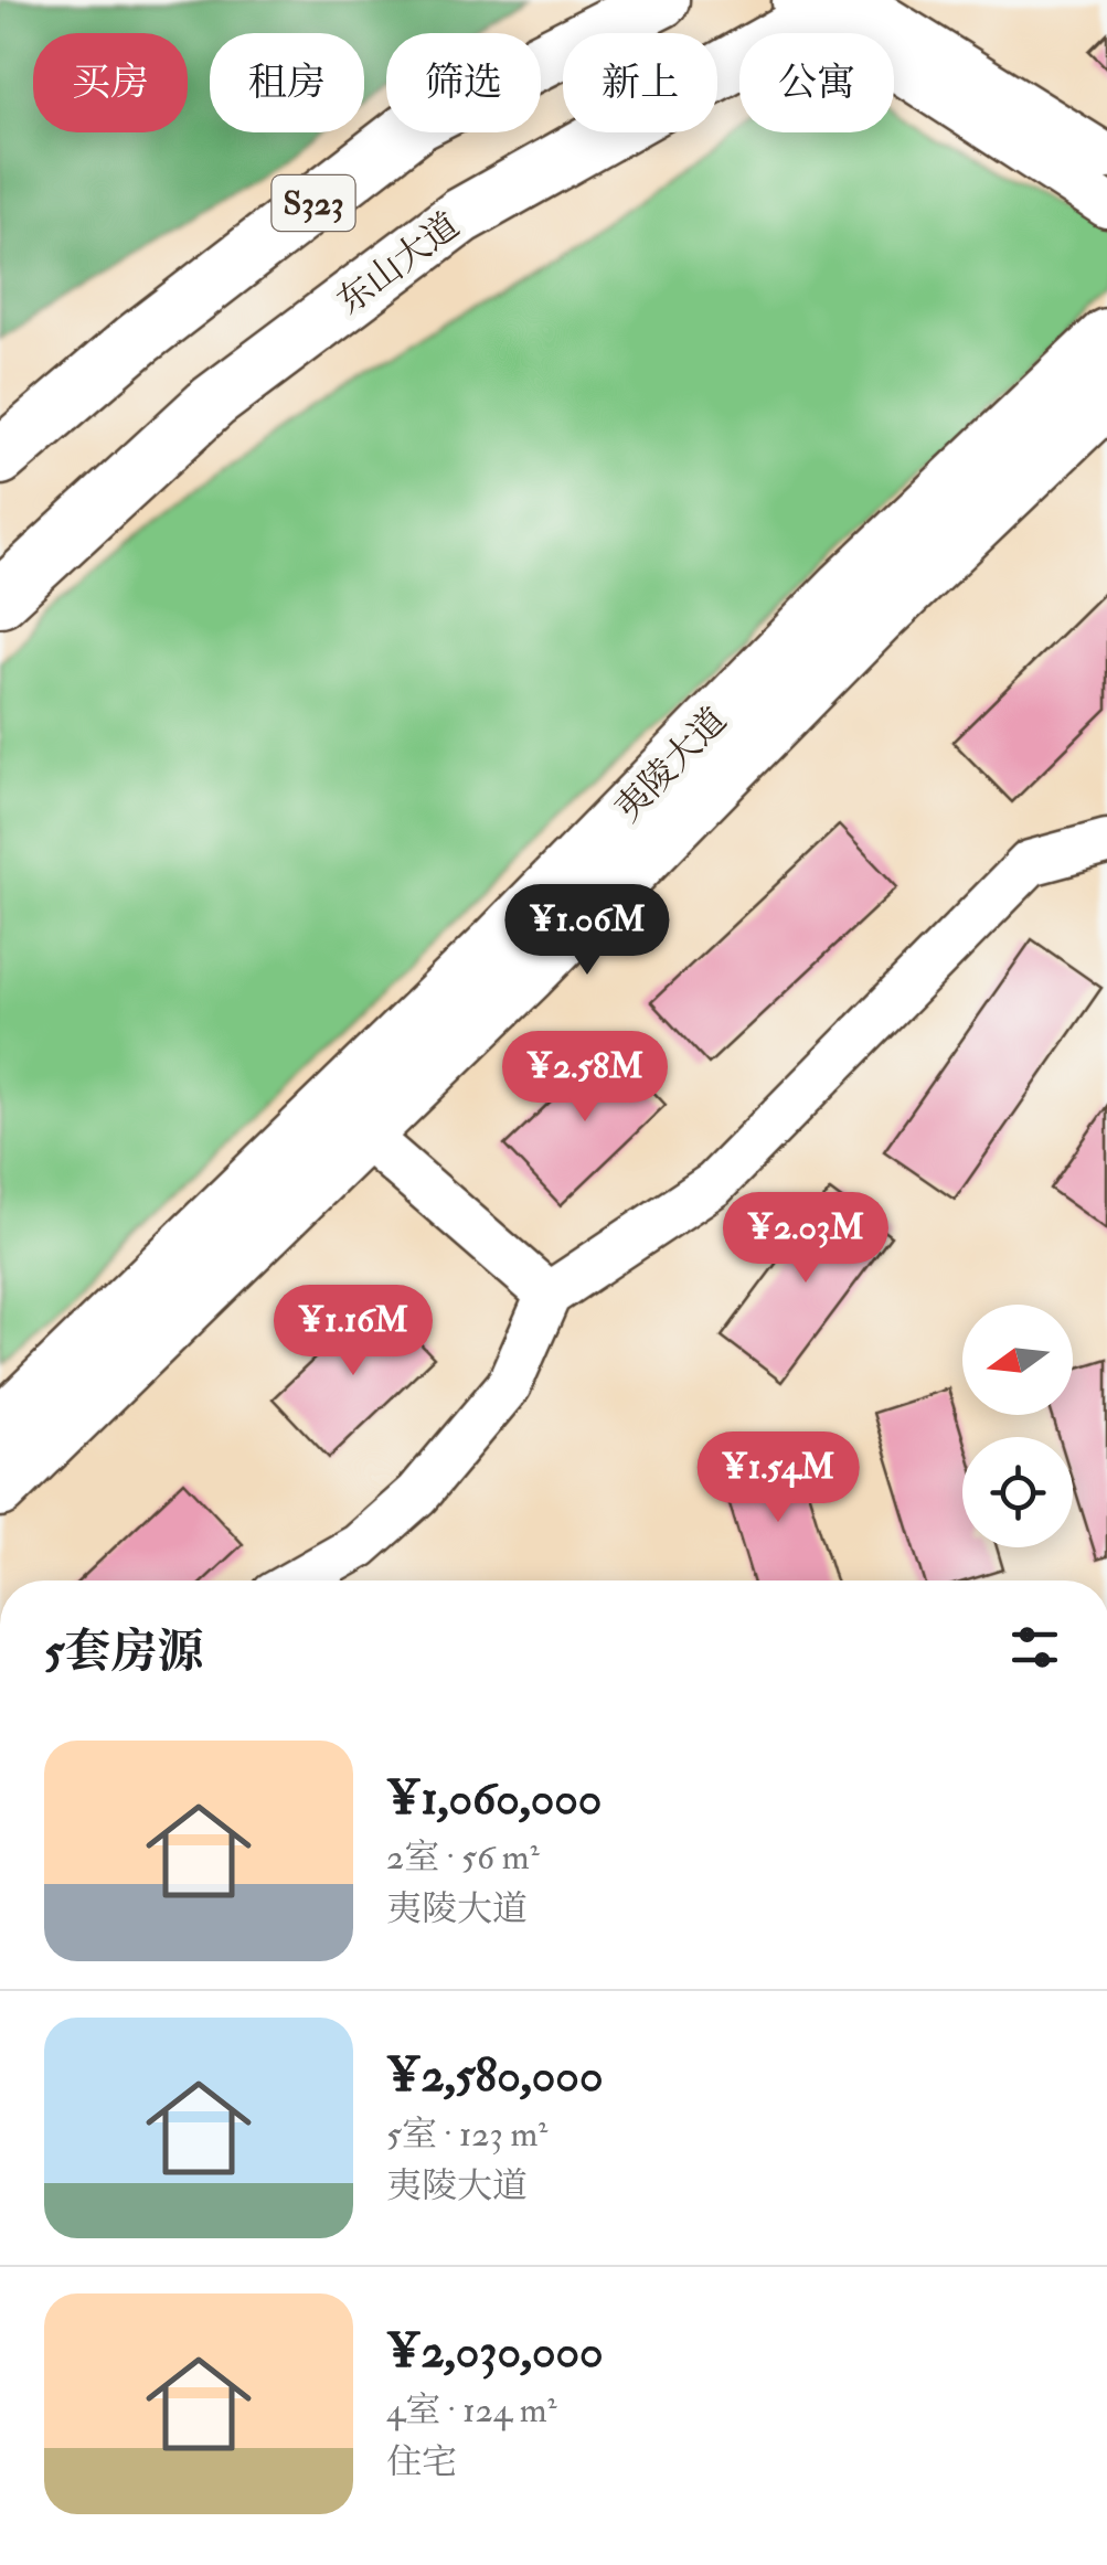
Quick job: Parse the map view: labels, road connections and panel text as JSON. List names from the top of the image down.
{
  "streets": {
    "main road": ["S323", "东山大道", "夷陵大道"]
  },
  "north": "left",
  "page": {
    "chip": [
      "买房",
      "租房",
      "筛选",
      "新上",
      "公寓"
    ],
    "price": [
      "¥1.06M",
      "¥2.58M",
      "¥2.03M",
      "¥1.16M",
      "¥1.54M"
    ],
    "heading": "5套房源",
    "list": [
      {
        "name": "¥1,060,000",
        "note": "2室 · 56 m² · 夷陵大道"
      },
      {
        "name": "¥2,580,000",
        "note": "5室 · 123 m² · 夷陵大道"
      },
      {
        "name": "¥2,030,000",
        "note": "4室 · 124 m² · 住宅"
      }
    ]
  }
}
